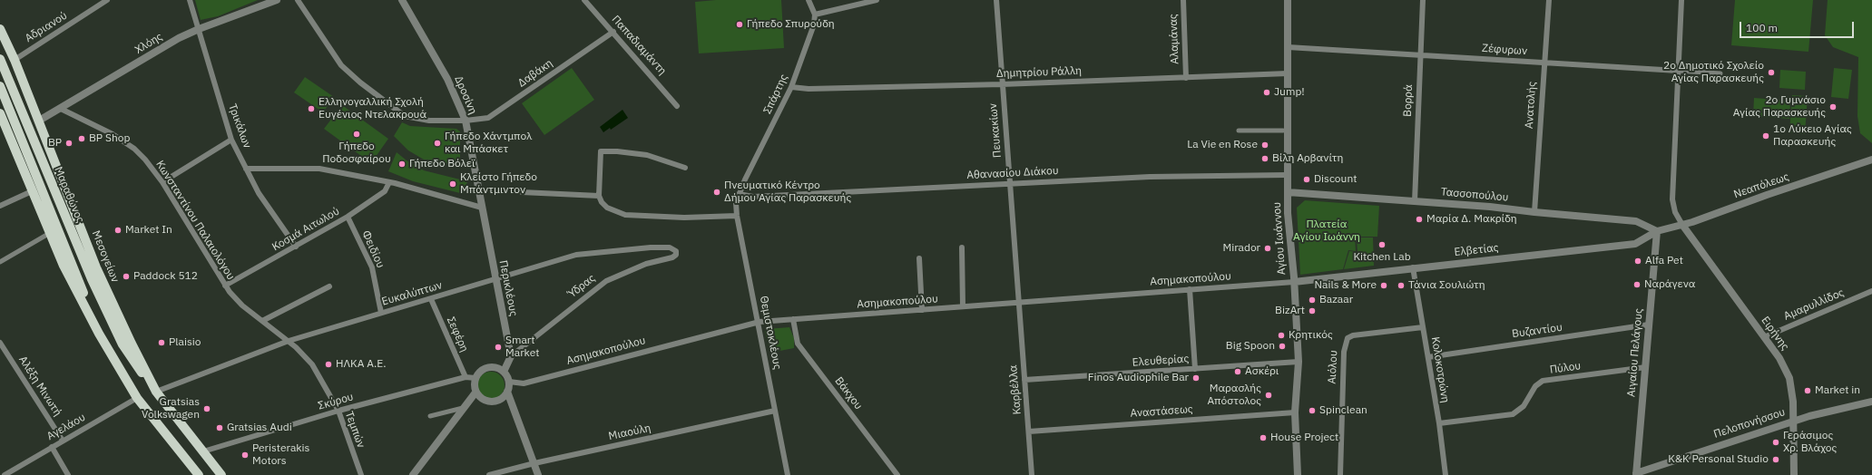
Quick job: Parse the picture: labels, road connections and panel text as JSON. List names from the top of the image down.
{
  "streets": {
    "main road": ["Μαραθώνος", "Μεσογείων"],
    "street": [
      "Αδριανού",
      "Αλαμάνας",
      "Χλόης",
      "Παπαδιαμάντη",
      "Ζέφυρων",
      "Δημητρίου Ράλλη",
      "Δαβάκη",
      "Σπάρτης",
      "Δροσίνη",
      "Βορρά",
      "Ανατολής",
      "Τρικάλων",
      "Πευκακίων",
      "Αθανασίου Διάκου",
      "Νεαπόλεως",
      "Τασσοπούλου",
      "Κωνσταντίνου Παλαιολόγου",
      "Κοσμά Αιτωλού",
      "Αγίου Ιωάννου",
      "Φειδίου",
      "Ελβετίας",
      "Ασημακοπούλου",
      "Ύδρας",
      "Περικλέους",
      "Ευκαλύπτων",
      "Αμαρυλλίδος",
      "Βυζαντίου",
      "Θεμιστοκλέους",
      "Ειρήνης",
      "Σεφέρη",
      "Αιγαίου Πελάγους",
      "Ελευθερίας",
      "Αιόλου",
      "Πύλου",
      "Κολοκοτρώνη",
      "Αλέξη Μινωτή",
      "Καρβέλλα",
      "Βάκχου",
      "Σκύρου",
      "Αναστάσεως",
      "Πελοπονήσσου",
      "Αγελάου",
      "Τεμπών",
      "Μιαούλη"
    ]
  },
  "crossings": [
    ["Αδριανού", "Μεσογείων"],
    ["Αλαμάνας", "Δημητρίου Ράλλη"],
    ["Χλόης", "Τρικάλων"],
    ["Χλόης", "Κωνσταντίνου Παλαιολόγου"],
    ["Χλόης", "Μεσογείων"],
    ["Παπαδιαμάντη", "Δαβάκη"],
    ["Ζέφυρων", "Βορρά"],
    ["Ζέφυρων", "Ανατολής"],
    ["Ζέφυρων", "Αγίου Ιωάννου"],
    ["Δημητρίου Ράλλη", "Σπάρτης"],
    ["Δημητρίου Ράλλη", "Πευκακίων"],
    ["Δημητρίου Ράλλη", "Αγίου Ιωάννου"],
    ["Δαβάκη", "Δροσίνη"],
    ["Σπάρτης", "Αθανασίου Διάκου"],
    ["Σπάρτης", "Θεμιστοκλέους"],
    ["Δροσίνη", "Περικλέους"],
    ["Βορρά", "Τασσοπούλου"],
    ["Ανατολής", "Τασσοπούλου"],
    ["Τρικάλων", "Κοσμά Αιτωλού"],
    ["Πευκακίων", "Αθανασίου Διάκου"],
    ["Πευκακίων", "Ασημακοπούλου"],
    ["Πευκακίων", "Καρβέλλα"],
    ["Αθανασίου Διάκου", "Αγίου Ιωάννου"],
    ["Αθανασίου Διάκου", "Θεμιστοκλέους"],
    ["Νεαπόλεως", "Τασσοπούλου"],
    ["Νεαπόλεως", "Ελβετίας"],
    ["Νεαπόλεως", "Ειρήνης"],
    ["Νεαπόλεως", "Αιγαίου Πελάγους"],
    ["Μαραθώνος", "Μεσογείων"],
    ["Μαραθώνος", "Ευκαλύπτων"],
    ["Τασσοπούλου", "Αγίου Ιωάννου"],
    ["Τασσοπούλου", "Ελβετίας"],
    ["Τασσοπούλου", "Αιγαίου Πελάγους"],
    ["Κωνσταντίνου Παλαιολόγου", "Κοσμά Αιτωλού"],
    ["Κωνσταντίνου Παλαιολόγου", "Ευκαλύπτων"],
    ["Κωνσταντίνου Παλαιολόγου", "Τεμπών"],
    ["Κοσμά Αιτωλού", "Φειδίου"],
    ["Αγίου Ιωάννου", "Ελβετίας"],
    ["Αγίου Ιωάννου", "Ασημακοπούλου"],
    ["Αγίου Ιωάννου", "Ελευθερίας"],
    ["Αγίου Ιωάννου", "Αναστάσεως"],
    ["Φειδίου", "Ευκαλύπτων"],
    ["Ελβετίας", "Ασημακοπούλου"],
    ["Ελβετίας", "Αιγαίου Πελάγους"],
    ["Ελβετίας", "Κολοκοτρώνη"],
    ["Μεσογείων", "Ευκαλύπτων"],
    ["Μεσογείων", "Σκύρου"],
    ["Ασημακοπούλου", "Θεμιστοκλέους"],
    ["Ασημακοπούλου", "Καρβέλλα"],
    ["Ασημακοπούλου", "Βάκχου"],
    ["Ασημακοπούλου", "Σκύρου"],
    ["Ύδρας", "Περικλέους"],
    ["Ύδρας", "Ευκαλύπτων"],
    ["Περικλέους", "Ευκαλύπτων"],
    ["Ευκαλύπτων", "Σεφέρη"],
    ["Ευκαλύπτων", "Τεμπών"],
    ["Αμαρυλλίδος", "Ειρήνης"],
    ["Βυζαντίου", "Αιγαίου Πελάγους"],
    ["Βυζαντίου", "Κολοκοτρώνη"],
    ["Θεμιστοκλέους", "Μιαούλη"],
    ["Ειρήνης", "Πελοπονήσσου"],
    ["Σεφέρη", "Σκύρου"],
    ["Αιγαίου Πελάγους", "Πύλου"],
    ["Αιγαίου Πελάγους", "Πελοπονήσσου"],
    ["Ελευθερίας", "Καρβέλλα"],
    ["Αιόλου", "Κολοκοτρώνη"],
    ["Πύλου", "Κολοκοτρώνη"],
    ["Αλέξη Μινωτή", "Αγελάου"],
    ["Καρβέλλα", "Αναστάσεως"],
    ["Σκύρου", "Τεμπών"]
  ],
  "parks": ["Πλατεία Αγίου Ιωάννη"],
  "places": [
    "Γήπεδο Σπυρούδη",
    "2ο Δημοτικό Σχολείο Αγίας Παρασκευής",
    "Jump!",
    "2ο Γυμνάσιο Αγίας Παρασκευής",
    "Ελληνογαλλική Σχολή Ευγένιος Ντελακρουά",
    "Γήπεδο Ποδοσφαίρου",
    "1ο Λύκειο Αγίας Παρασκευής",
    "BP Shop",
    "BP",
    "Γήπεδο Χάντμπολ και Μπάσκετ",
    "La Vie en Rose",
    "Βίλη Αρβανίτη",
    "Γήπεδο Βόλεϊ",
    "Discount",
    "Κλείστο Γήπεδο Μπάντμιντον",
    "Πνευματικό Κέντρο Δήμου Αγίας Παρασκευής",
    "Μαρία Δ. Μακρίδη",
    "Market In",
    "Kitchen Lab",
    "Mirador",
    "Alfa Pet",
    "Paddock 512",
    "Ναράγενα",
    "Nails & More",
    "Τάνια Σουλιώτη",
    "Bazaar",
    "BizArt",
    "Κρητικός",
    "Plaisio",
    "Big Spoon",
    "Smart Market",
    "ΗΛΚΑ Α.Ε.",
    "Ασκέρι",
    "Finos Audiophile Bar",
    "Market in",
    "Μαρασλής Απόστολος",
    "Gratsias Volkswagen",
    "Spinclean",
    "Gratsias Audi",
    "House Project",
    "Γεράσιμος Χρ. Βλάχος",
    "Peristerakis Motors",
    "K&K Personal Studio"
  ],
  "scale_bar": "100 m"
}
